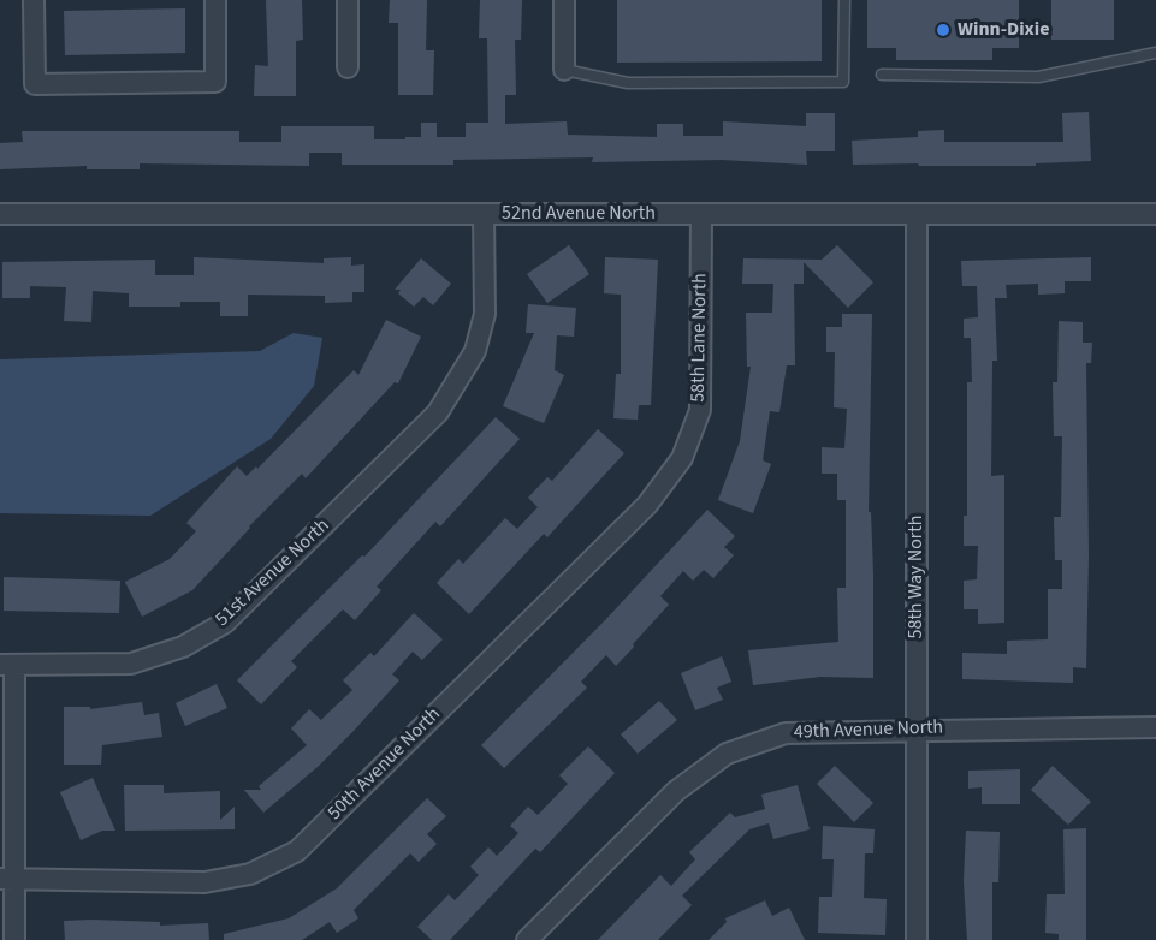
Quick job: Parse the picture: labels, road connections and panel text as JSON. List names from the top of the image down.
{
  "streets": {
    "street": [
      "52nd Avenue North",
      "58th Lane North",
      "51st Avenue North",
      "58th Way North",
      "49th Avenue North",
      "50th Avenue North"
    ]
  },
  "crossings": [
    ["52nd Avenue North", "58th Lane North"],
    ["52nd Avenue North", "51st Avenue North"],
    ["52nd Avenue North", "58th Way North"],
    ["58th Lane North", "50th Avenue North"],
    ["58th Way North", "49th Avenue North"]
  ],
  "places": ["Winn-Dixie"]
}
